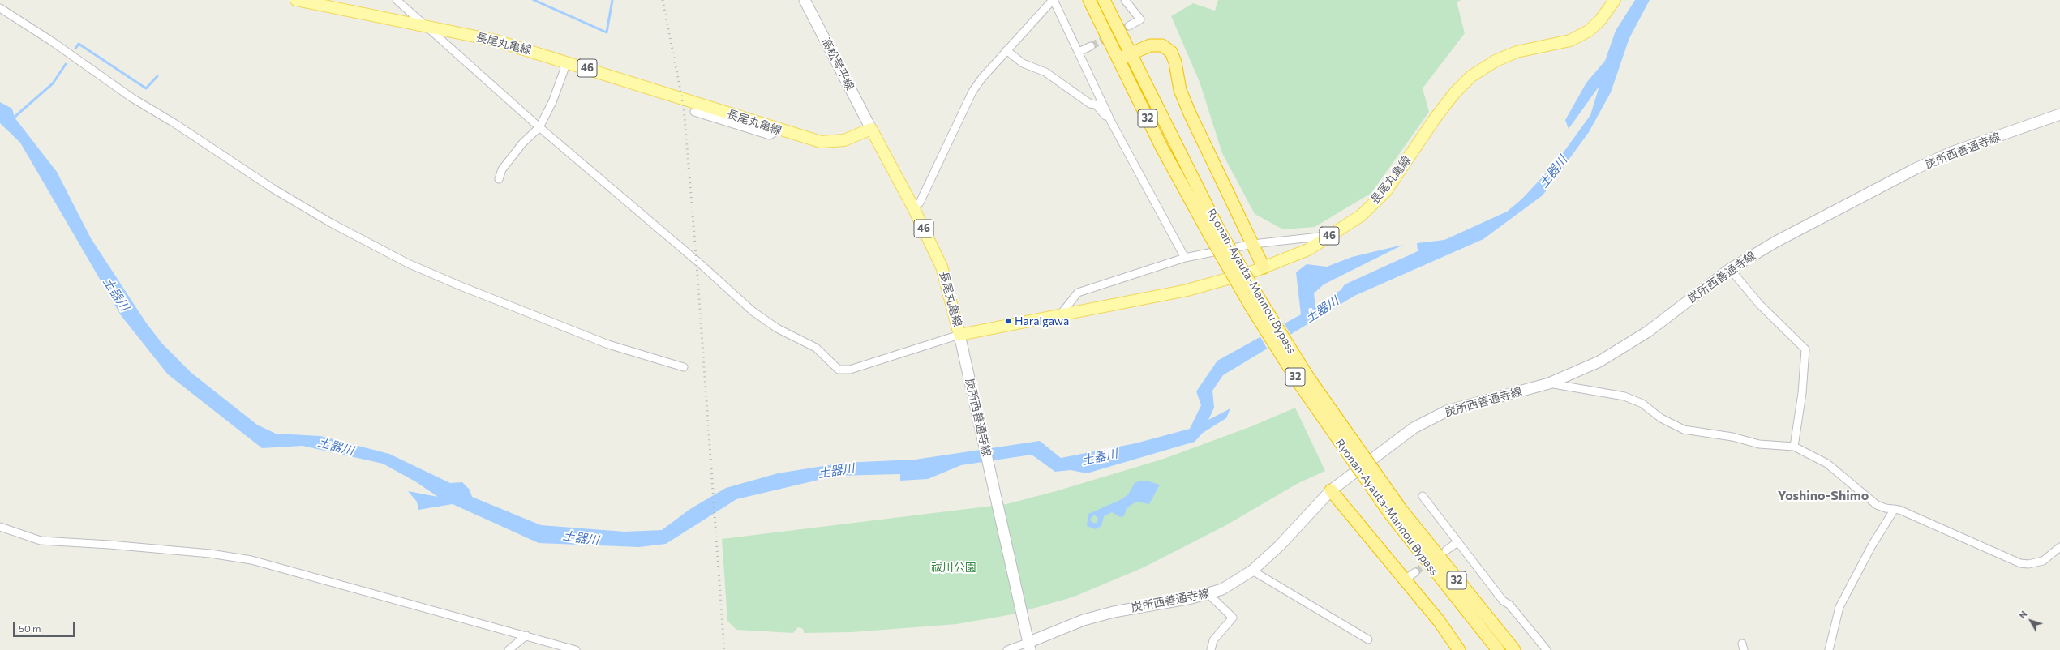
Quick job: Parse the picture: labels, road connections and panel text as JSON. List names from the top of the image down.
{
  "streets": {
    "highway": ["32", "Ryonan-Ayauta-Mannou Bypass"],
    "main road": [
      "長尾丸亀線",
      "高松琴平線",
      "46",
      "炭所西善通寺線"
    ]
  },
  "crossings": [
    ["長尾丸亀線", "高松琴平線"],
    ["長尾丸亀線", "炭所西善通寺線"]
  ],
  "districts": ["Yoshino-Shimo"],
  "water": ["土器川"],
  "parks": ["祓川公園"],
  "places": ["Haraigawa"],
  "scale_bar": "50 m",
  "north": "top left"
}
